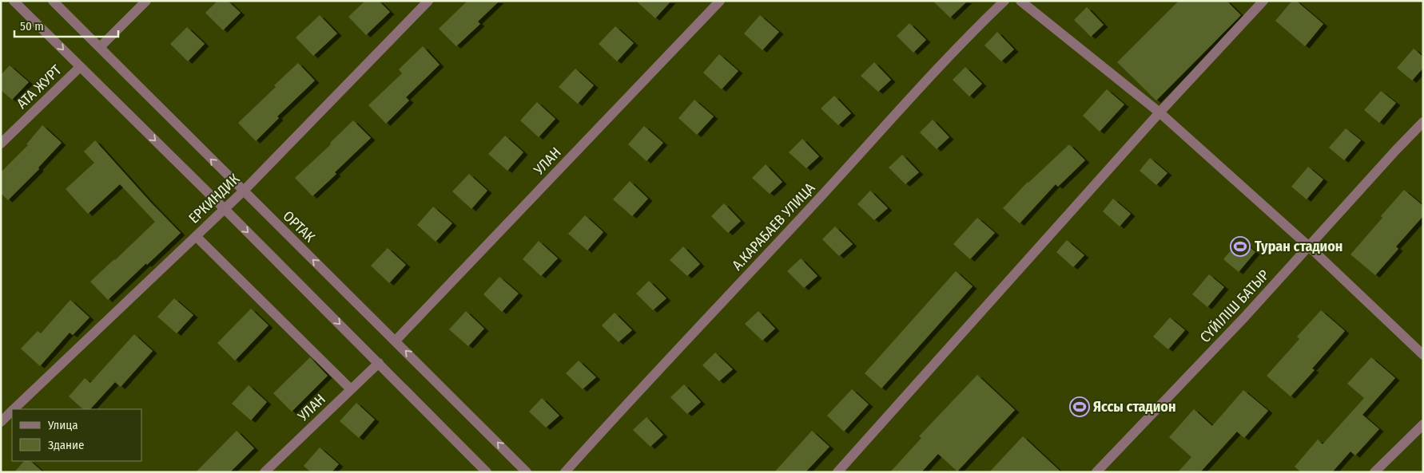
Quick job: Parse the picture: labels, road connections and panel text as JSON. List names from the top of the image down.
{
  "streets": {
    "street": [
      "АТА ЖУРТ",
      "УЛАН",
      "ЕРКИНДИК",
      "ОРТАК",
      "А.КАРАБАЕВ УЛИЦА",
      "СҮЙІЛІШ БАТЫР"
    ]
  },
  "crossings": [
    ["УЛАН", "ОРТАК"],
    ["ЕРКИНДИК", "ОРТАК"]
  ],
  "places": {
    "sports": ["Туран стадион", "Яссы стадион"]
  },
  "legend": ["Улица", "Здание"],
  "scale_bar": "50 m"
}
